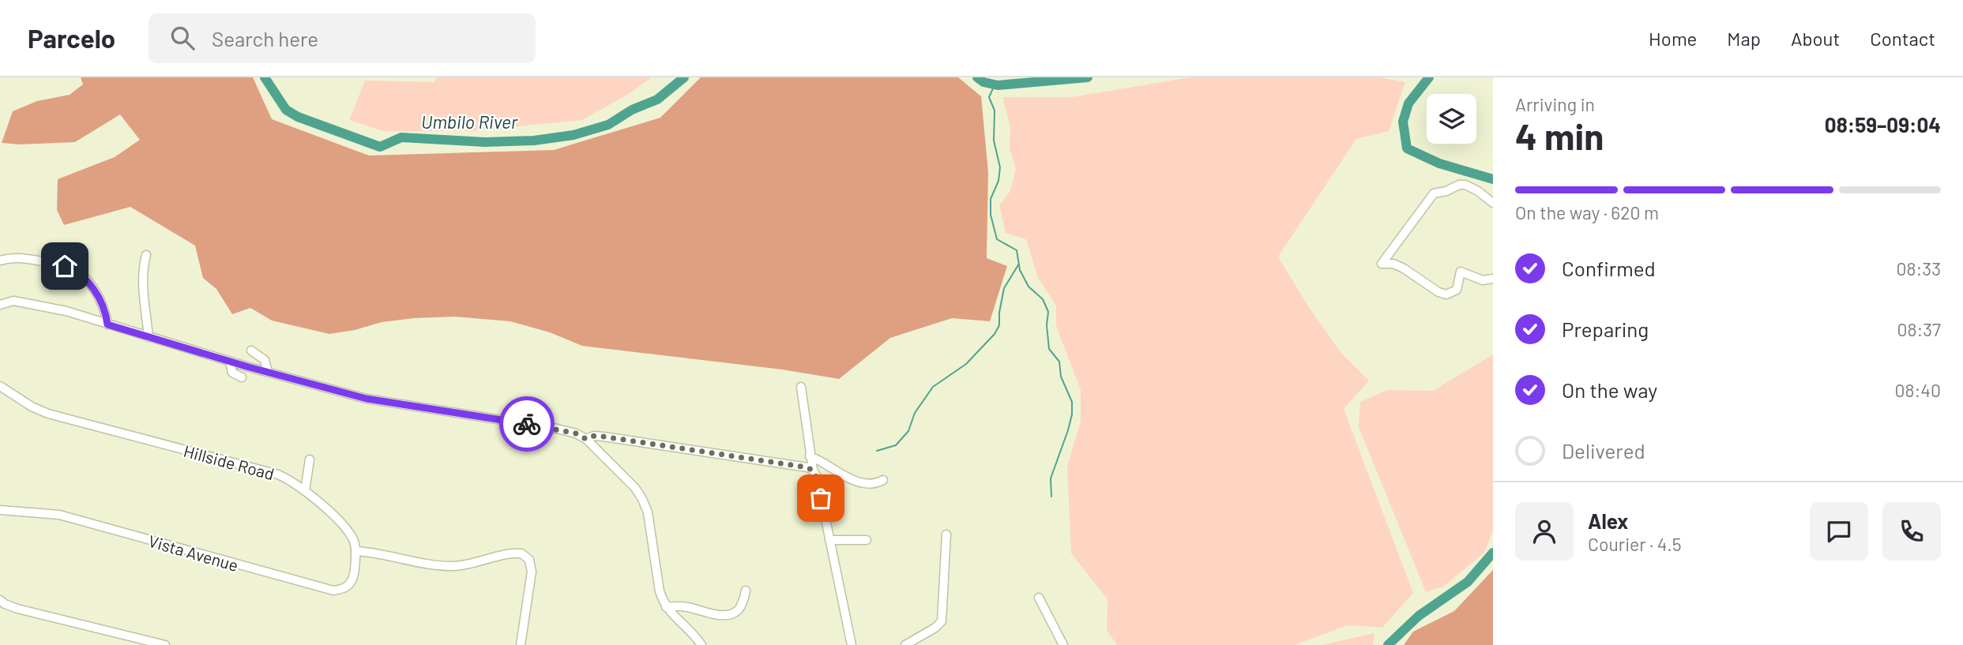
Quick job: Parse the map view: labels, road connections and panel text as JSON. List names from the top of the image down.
{
  "streets": {
    "street": ["Hillside Road", "Vista Avenue"]
  },
  "crossings": [
    ["Hillside Road", "Vista Avenue"]
  ],
  "water": ["Umbilo River"],
  "page": {
    "header": "Parcelo",
    "search": "Search here",
    "nav": [
      "Home",
      "Map",
      "About",
      "Contact"
    ],
    "heading": ["4 min", "Arriving in", "08:59–09:04"],
    "panel": ["Alex", "Courier · 4.5"],
    "bar": "On the way · 620 m",
    "list": [
      ["Confirmed", "08:33"],
      ["Preparing", "08:37"],
      ["On the way", "08:40"],
      "Delivered"
    ]
  }
}
